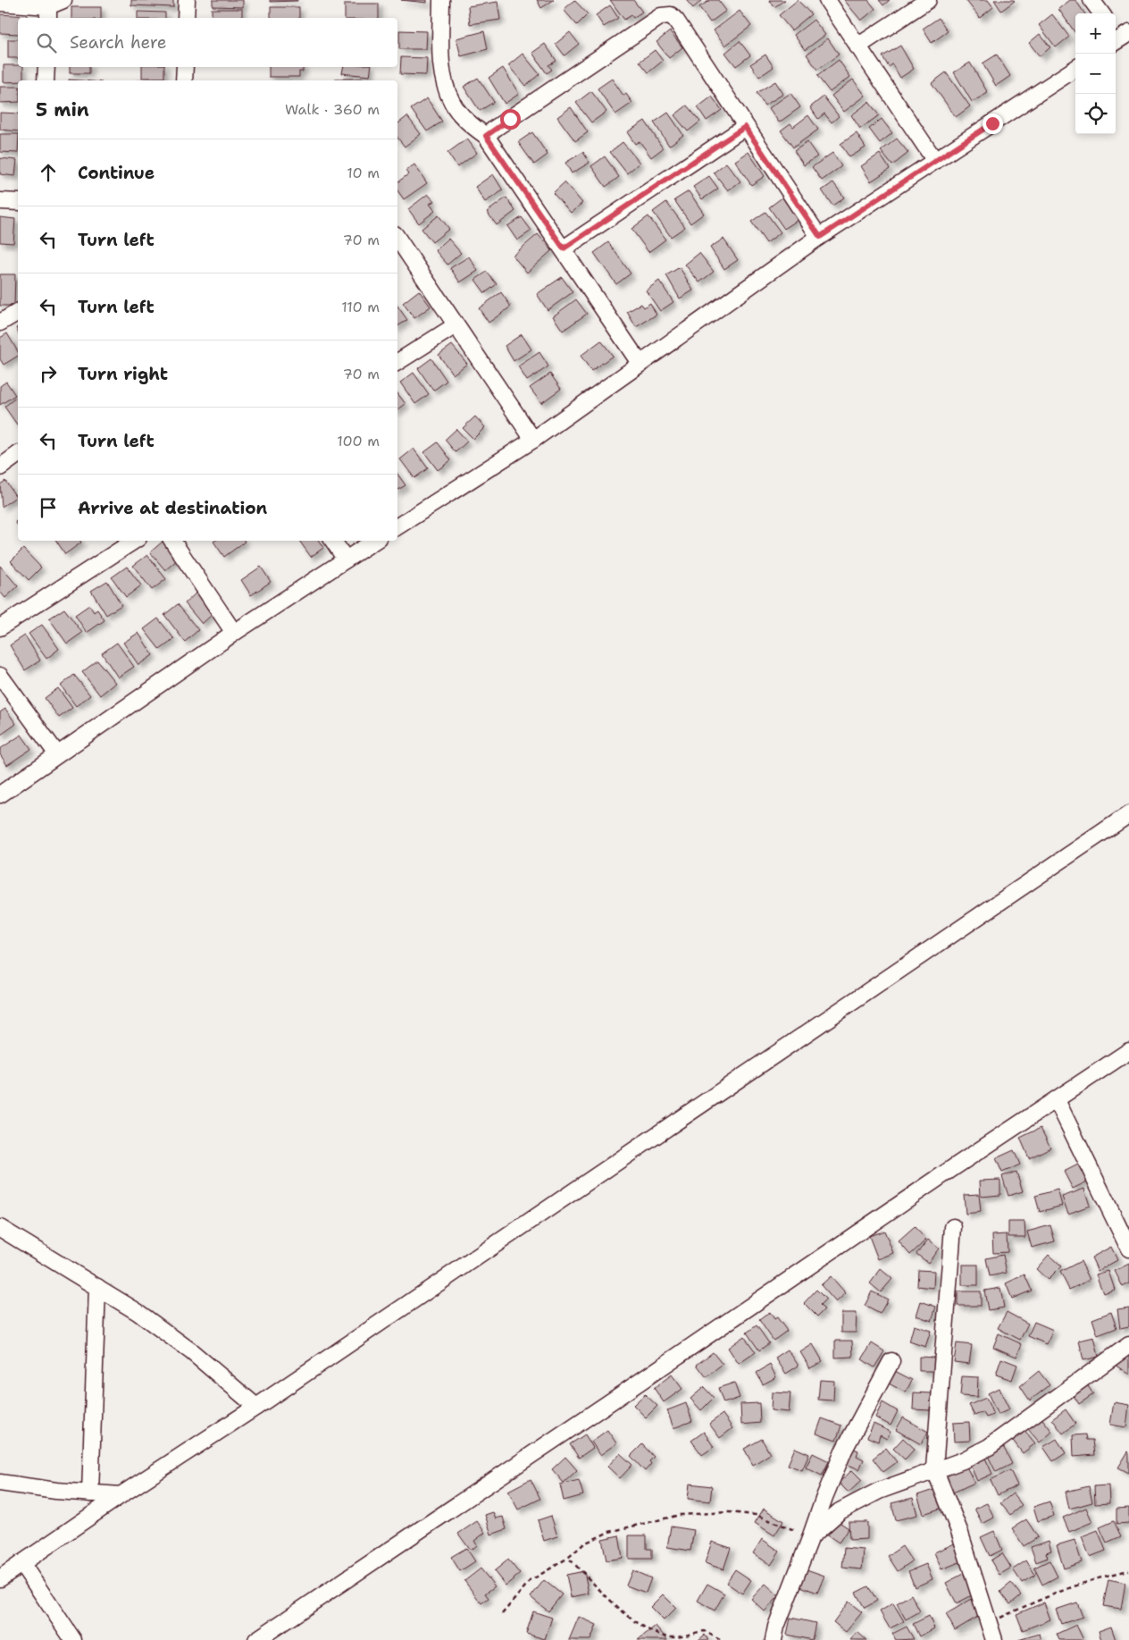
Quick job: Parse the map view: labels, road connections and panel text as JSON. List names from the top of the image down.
{
  "page": {
    "map_buttons": ["+", "−"],
    "search": "Search here",
    "heading": ["5 min", "Walk · 360 m"],
    "list": [
      ["Continue", "10 m"],
      ["Turn left", "70 m"],
      ["Turn left", "110 m"],
      ["Turn right", "70 m"],
      ["Turn left", "100 m"],
      "Arrive at destination"
    ]
  }
}
